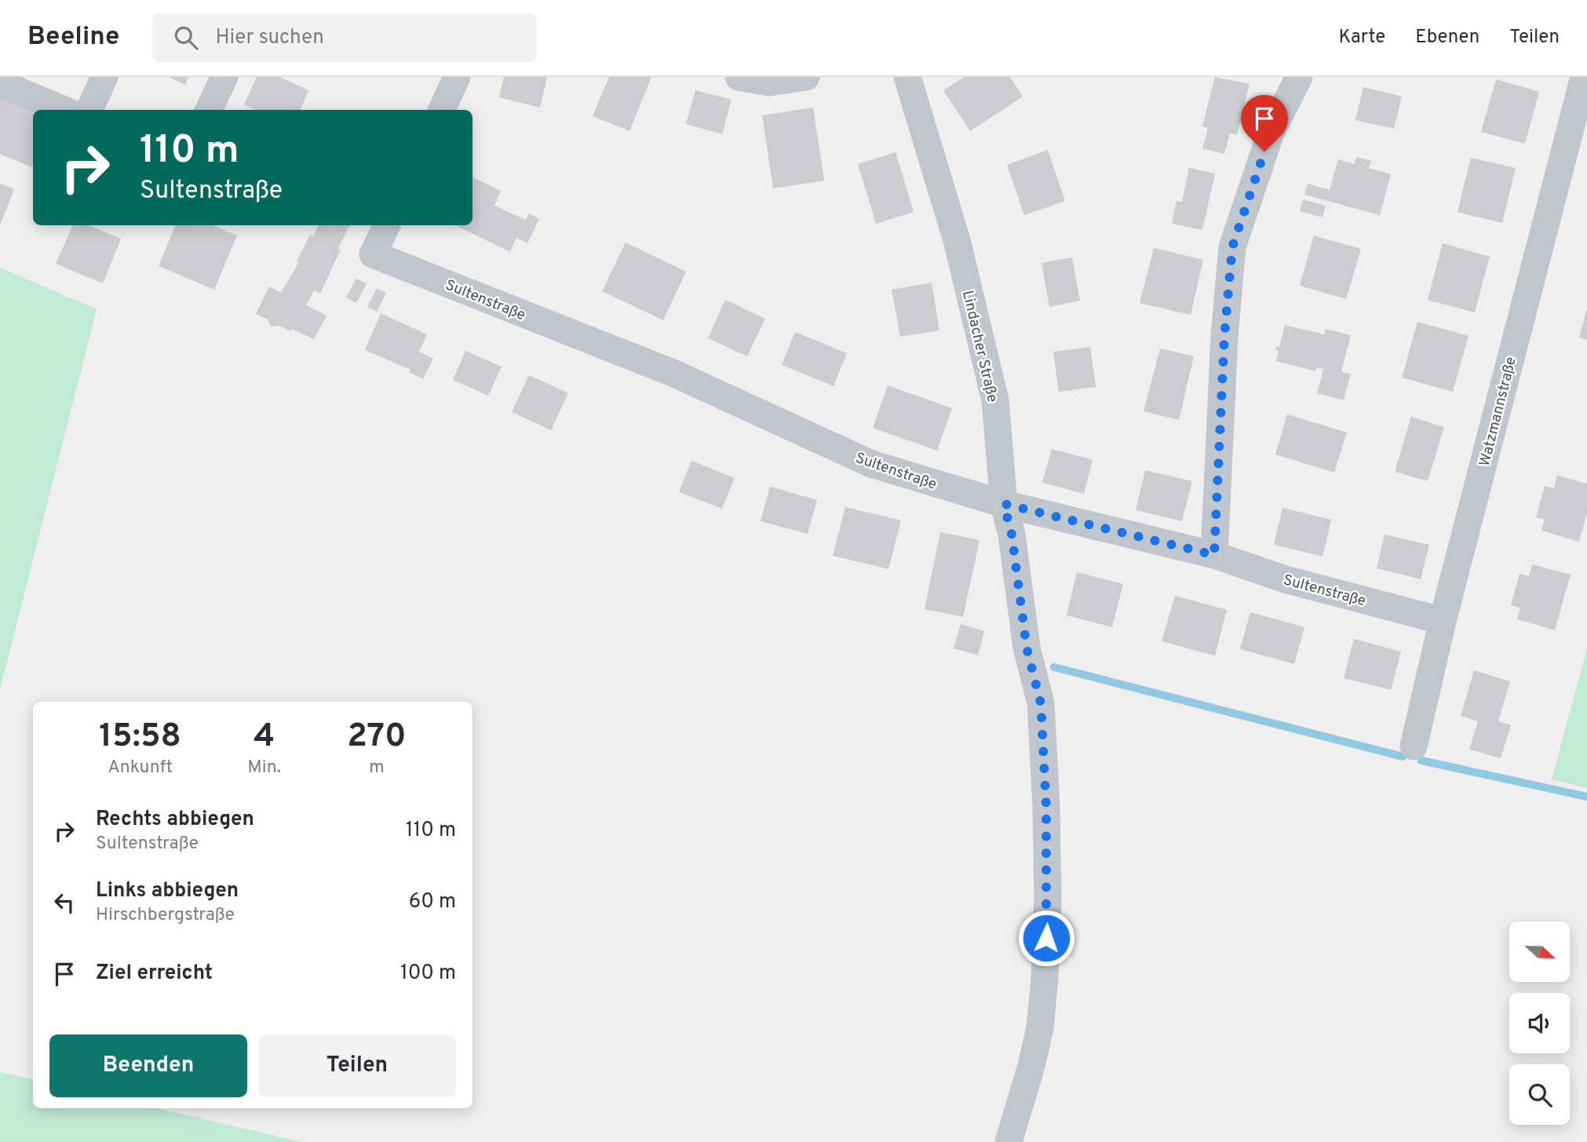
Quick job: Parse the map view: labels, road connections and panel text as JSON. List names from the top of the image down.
{
  "streets": {
    "street": ["Sultenstraße", "Lindacher Straße", "Watzmannstraße"]
  },
  "crossings": [
    ["Sultenstraße", "Lindacher Straße"],
    ["Sultenstraße", "Watzmannstraße"]
  ],
  "north": "right",
  "page": {
    "header": "Beeline",
    "search": "Hier suchen",
    "nav": ["Karte", "Ebenen", "Teilen"],
    "turn": ["110 m", "Sultenstraße"],
    "eta": [
      "15:58",
      "Ankunft",
      "4",
      "Min.",
      "270",
      "m"
    ],
    "list": [
      {
        "name": "Rechts abbiegen",
        "note": "Sultenstraße",
        "value": "110 m"
      },
      {
        "name": "Links abbiegen",
        "note": "Hirschbergstraße",
        "value": "60 m"
      },
      {
        "name": "Ziel erreicht",
        "value": "100 m"
      }
    ],
    "buttons": ["Beenden", "Teilen"]
  }
}
